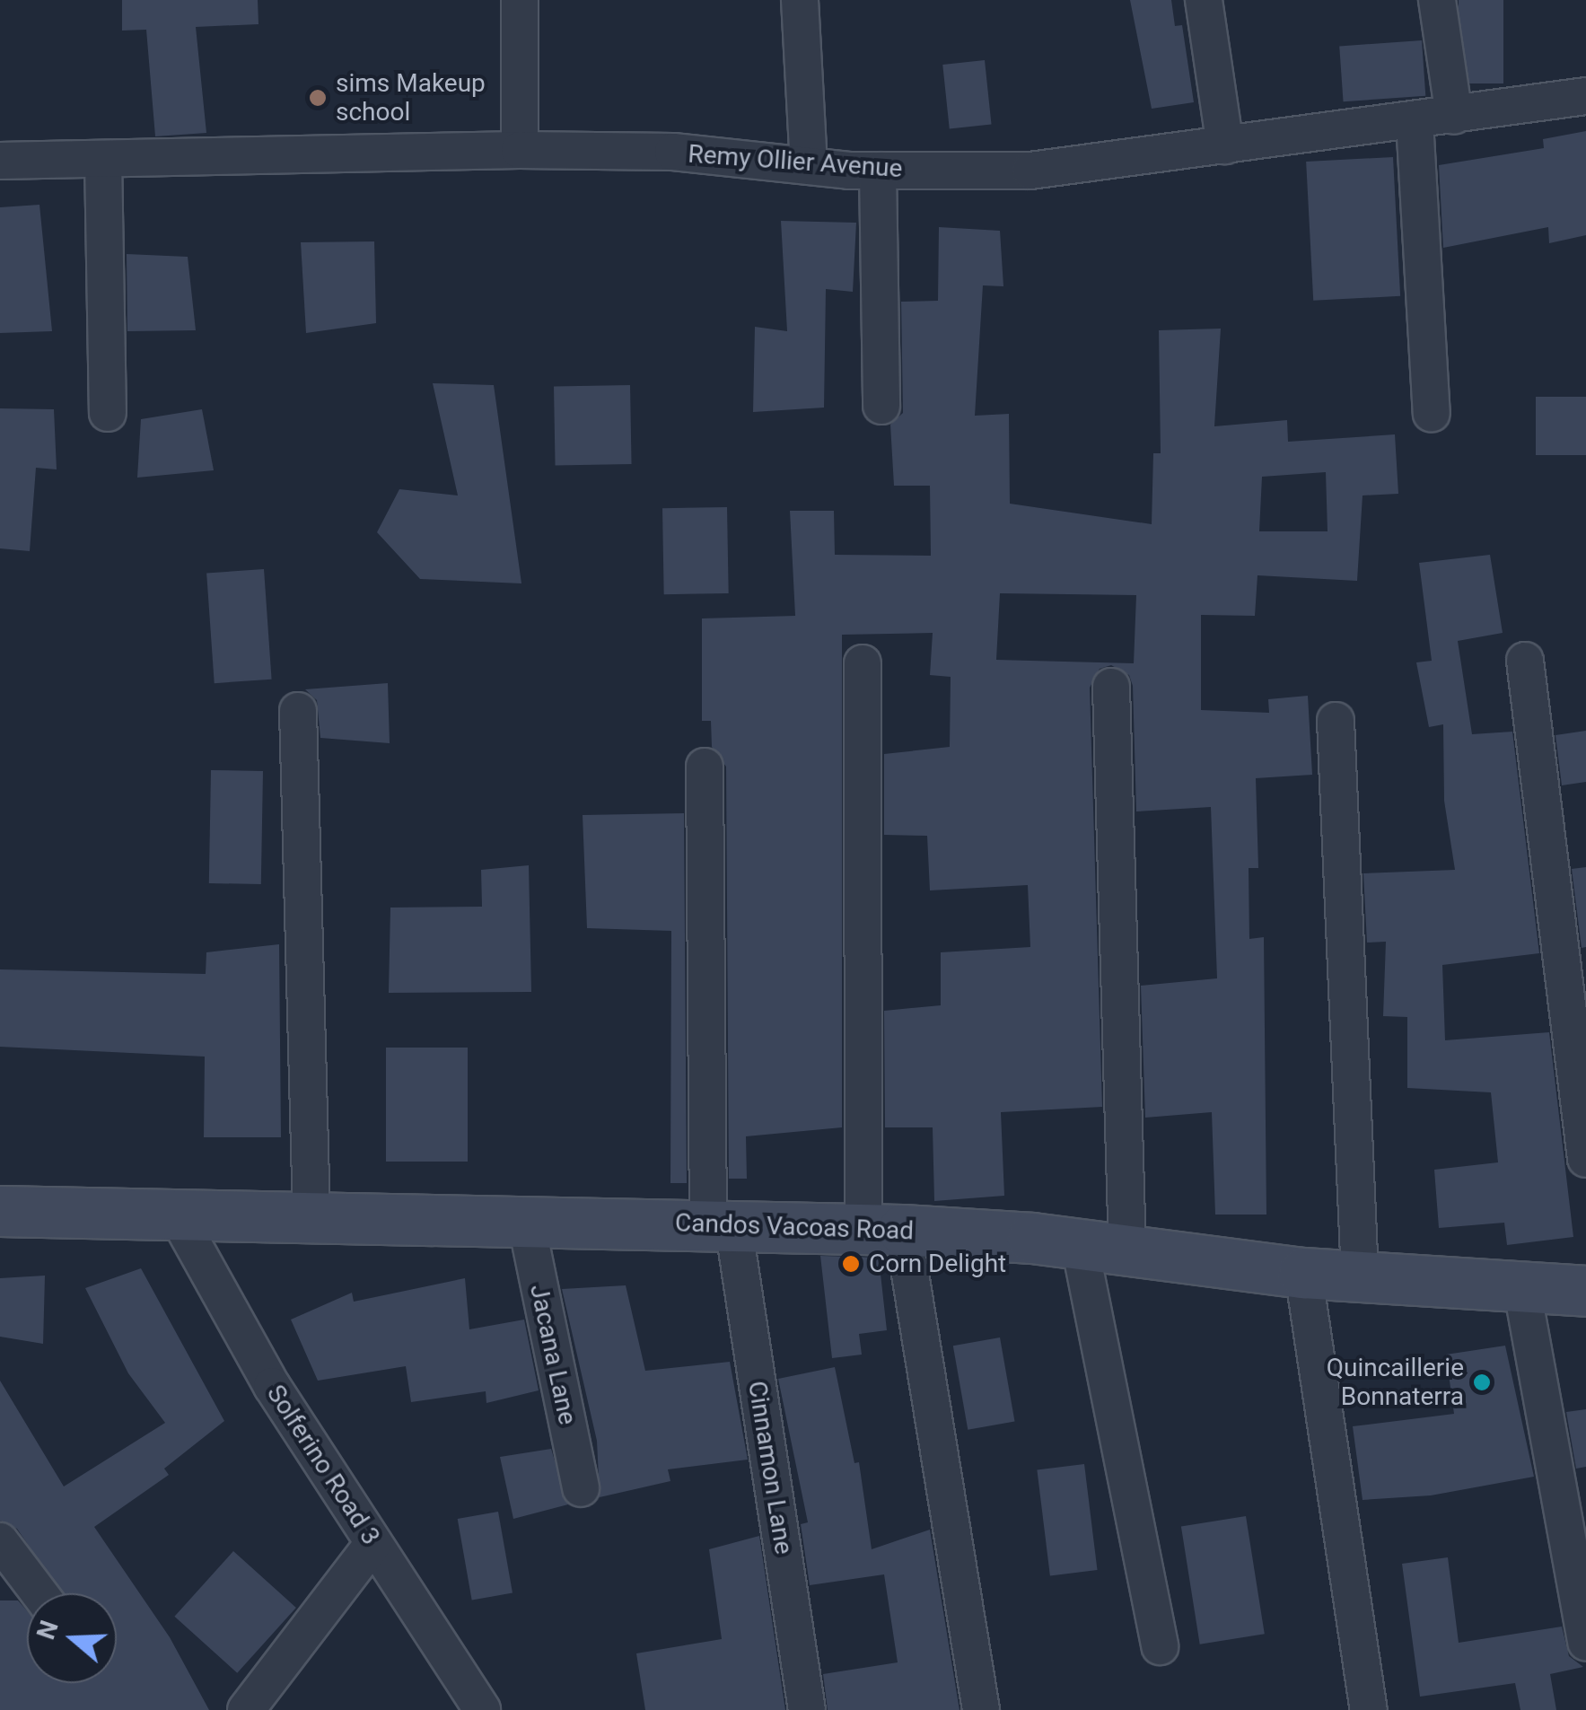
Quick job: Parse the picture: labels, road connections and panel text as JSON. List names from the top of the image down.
{
  "streets": {
    "main road": ["Candos Vacoas Road"],
    "street": [
      "Remy Ollier Avenue",
      "Jacana Lane",
      "Solferino Road 3",
      "Cinnamon Lane"
    ]
  },
  "crossings": [
    ["Candos Vacoas Road", "Jacana Lane"],
    ["Candos Vacoas Road", "Solferino Road 3"],
    ["Candos Vacoas Road", "Cinnamon Lane"]
  ],
  "places": ["sims Makeup school", "Corn Delight", "Quincaillerie Bonnaterra"],
  "north": "left"
}
